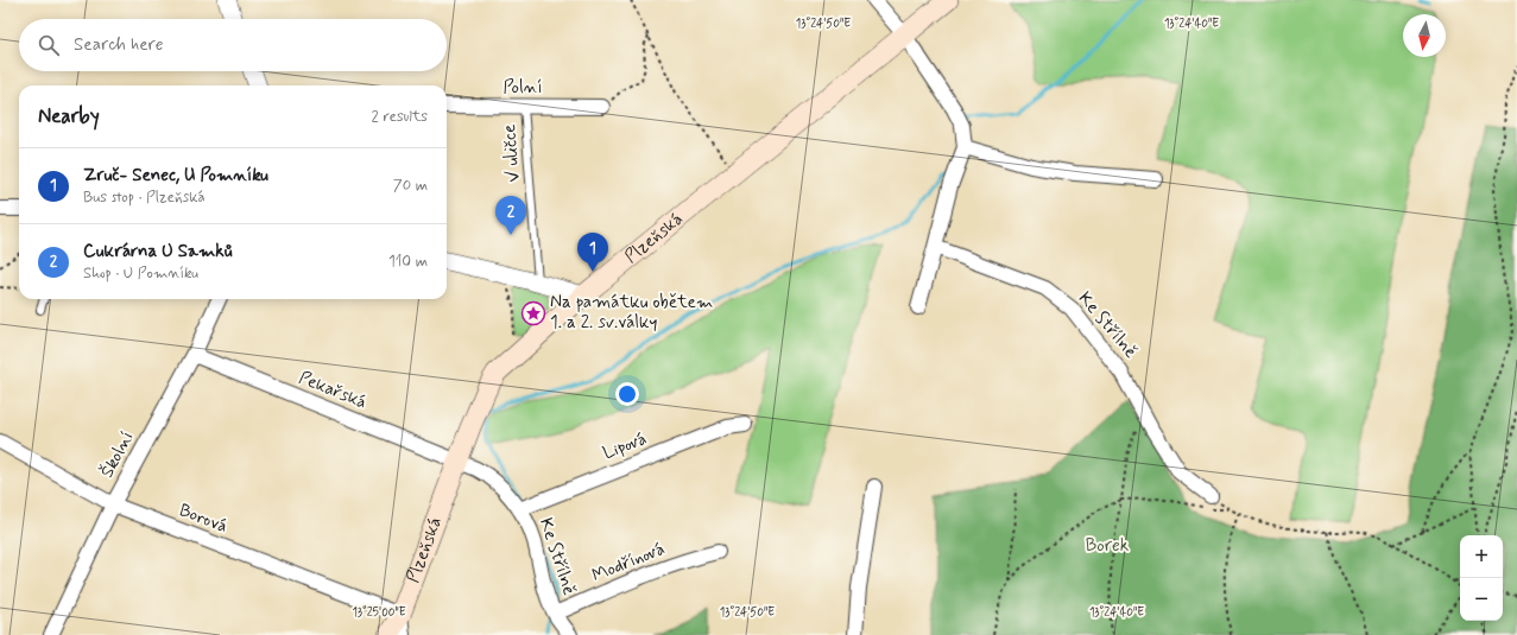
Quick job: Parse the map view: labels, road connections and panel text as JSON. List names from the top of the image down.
{
  "streets": {
    "main road": ["Plzeňská"],
    "street": [
      "Polní",
      "Ke Střílně",
      "Pekařská",
      "Lipová",
      "Školní",
      "Borová",
      "Modřínová"
    ],
    "lane": ["V uličce"]
  },
  "crossings": [
    ["Polní", "V uličce"],
    ["Plzeňská", "Ke Střílně"],
    ["Plzeňská", "Pekařská"],
    ["Plzeňská", "Borová"],
    ["Ke Střílně", "Pekařská"],
    ["Ke Střílně", "Lipová"],
    ["Ke Střílně", "Modřínová"],
    ["Pekařská", "Školní"],
    ["Školní", "Borová"]
  ],
  "parks": ["Borek"],
  "places": {
    "place": ["Na památku obětem 1. a 2. sv.války"]
  },
  "north": "bottom",
  "page": {
    "search": "Search here",
    "heading": ["Nearby", "2 results"],
    "list": [
      {
        "mark": "1",
        "name": "Zruč- Senec, U Pomníku",
        "note": "Bus stop · Plzeňská",
        "value": "70 m"
      },
      {
        "mark": "2",
        "name": "Cukrárna U Samků",
        "note": "Shop · U Pomníku",
        "value": "110 m"
      }
    ],
    "pins": ["2", "1"],
    "map_buttons": ["+", "−"]
  },
  "coordinates": ["13°24'50\"E", "13°24'40\"E", "13°25'00\"E"]
}
